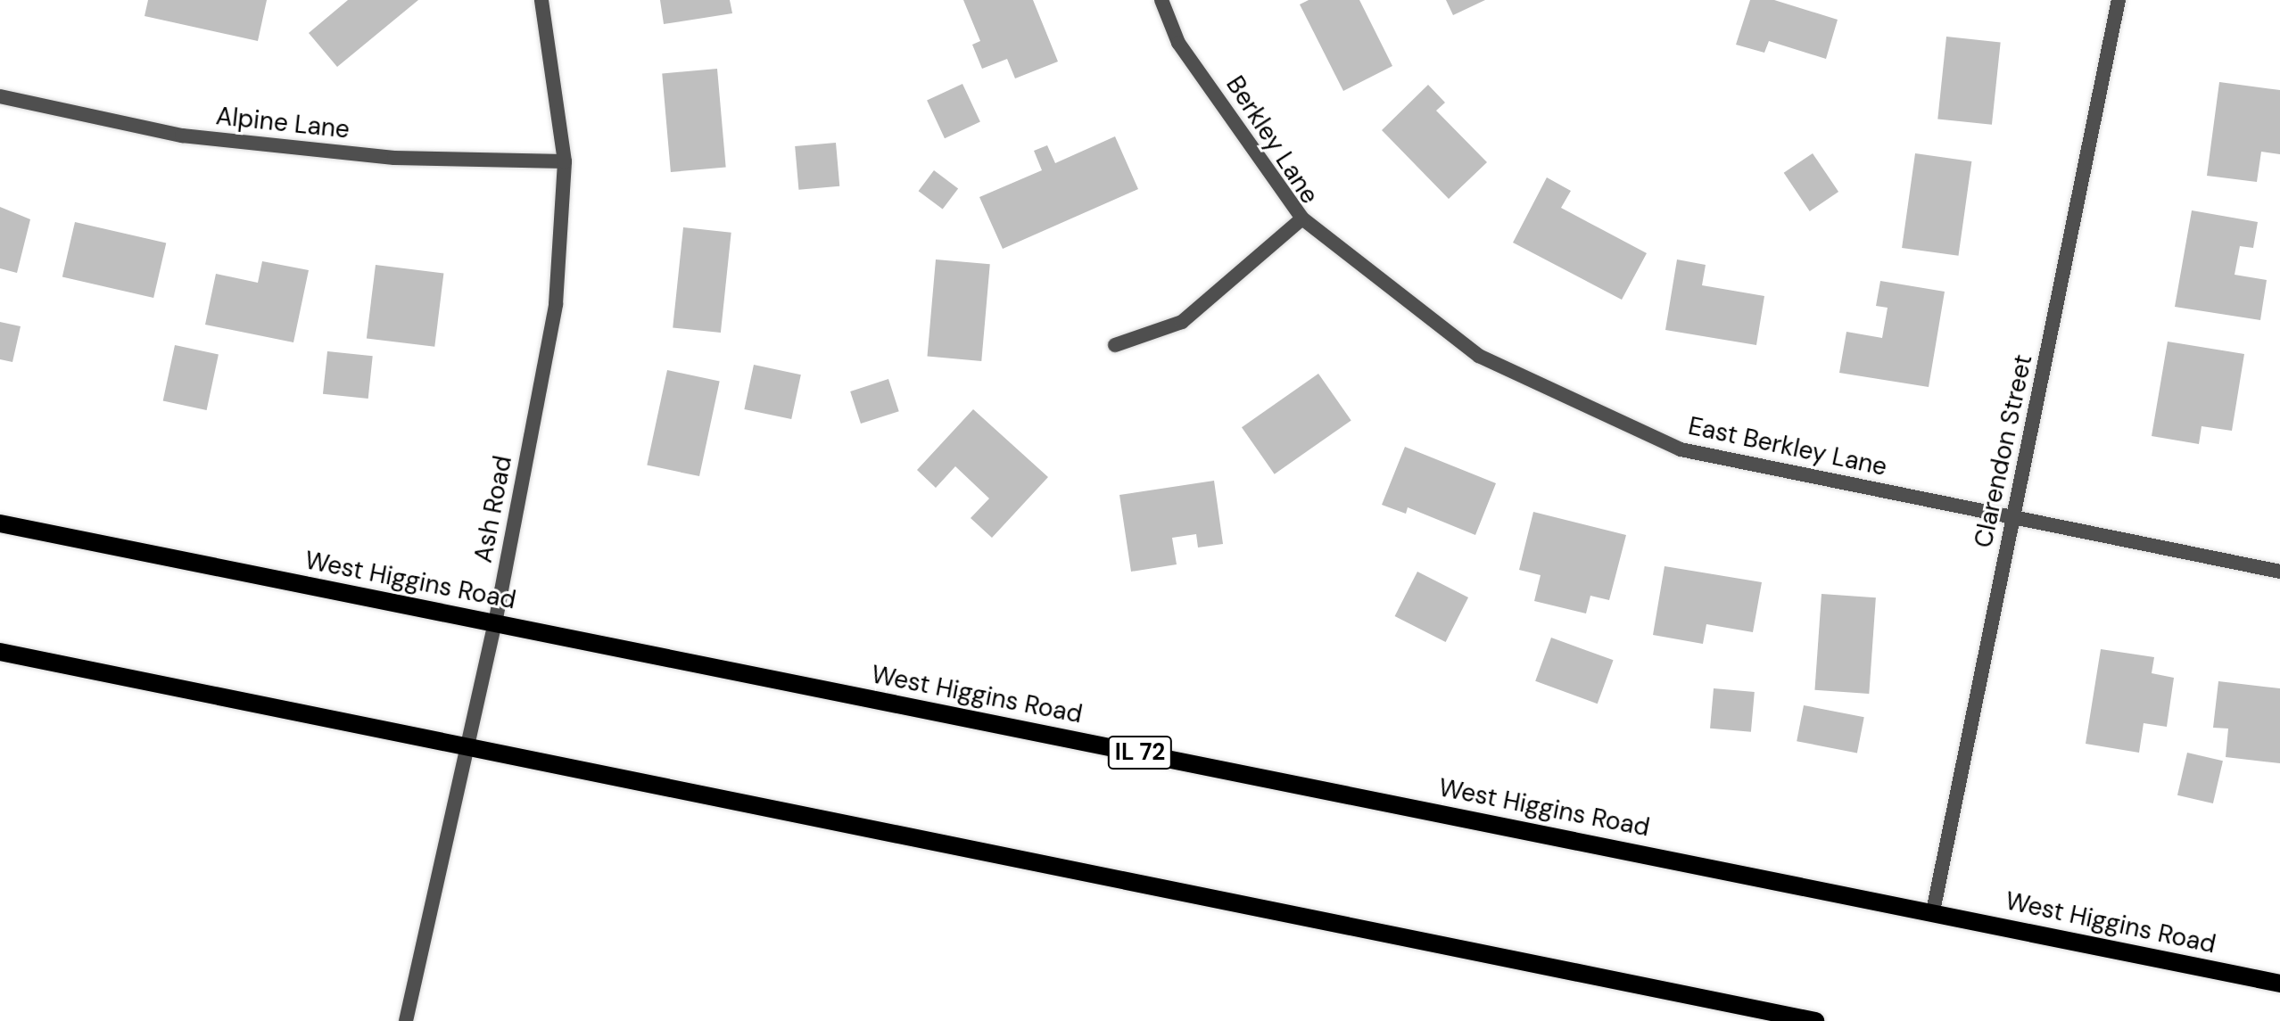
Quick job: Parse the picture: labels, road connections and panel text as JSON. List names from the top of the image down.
{
  "streets": {
    "main road": ["West Higgins Road", "IL 72"],
    "street": [
      "Alpine Lane",
      "Berkley Lane",
      "East Berkley Lane",
      "Clarendon Street",
      "Ash Road"
    ]
  },
  "crossings": [
    ["Alpine Lane", "Ash Road"],
    ["Berkley Lane", "East Berkley Lane"],
    ["East Berkley Lane", "Clarendon Street"],
    ["Clarendon Street", "West Higgins Road"],
    ["Ash Road", "West Higgins Road"]
  ]
}
